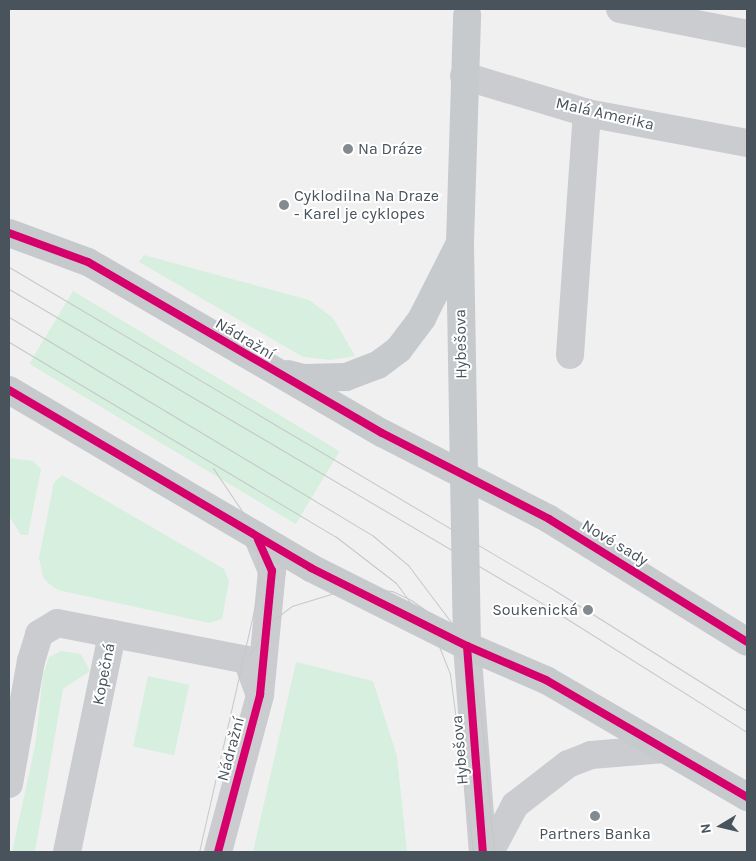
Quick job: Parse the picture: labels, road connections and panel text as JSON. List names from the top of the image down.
{
  "streets": {
    "main road": ["Nádražní", "Hybešova", "Nové sady"],
    "street": ["Malá Amerika", "Kopečná"]
  },
  "crossings": [
    ["Malá Amerika", "Hybešova"],
    ["Nádražní", "Hybešova"],
    ["Nádražní", "Nové sady"],
    ["Hybešova", "Nové sady"]
  ],
  "places": [
    "Na Dráze",
    "Cyklodilna Na Draze - Karel je cyklopes",
    "Soukenická",
    "Partners Banka"
  ],
  "north": "left"
}
